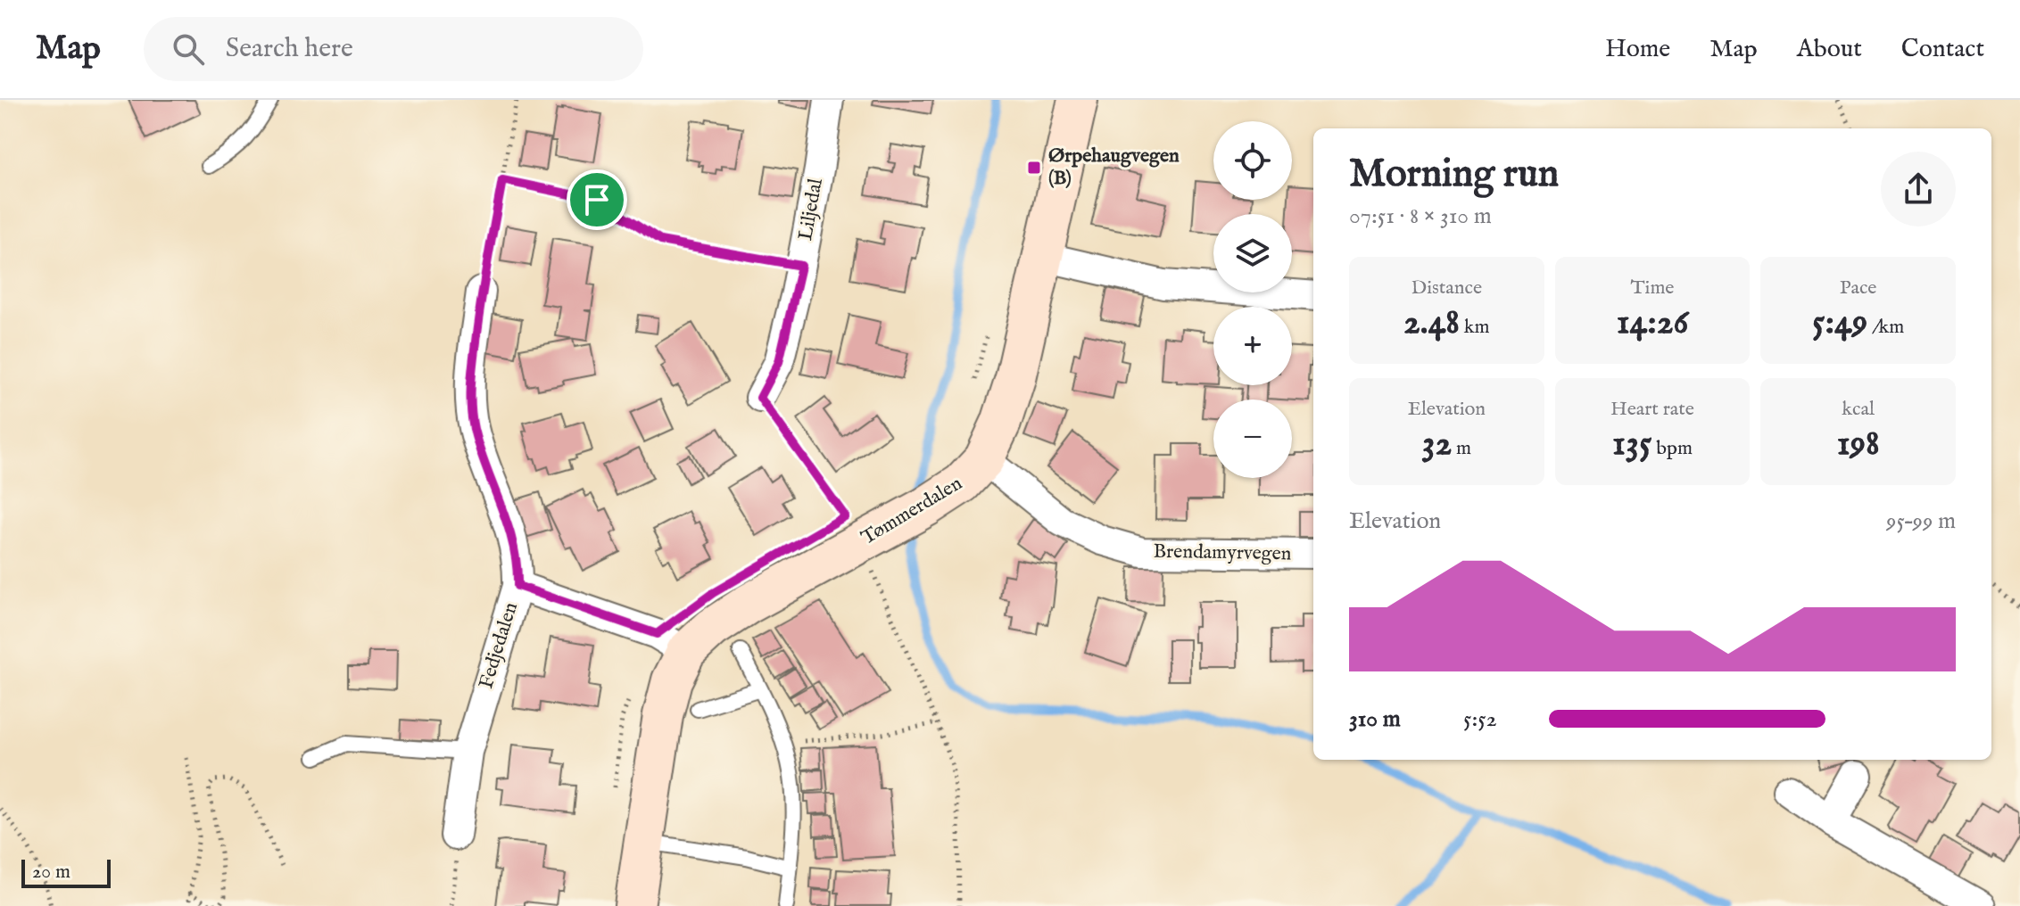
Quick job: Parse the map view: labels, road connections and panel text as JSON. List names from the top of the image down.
{
  "streets": {
    "street": [
      "Liljedal",
      "Tømmerdalen",
      "Brendamyrvegen",
      "Fedjedalen"
    ]
  },
  "crossings": [
    ["Tømmerdalen", "Brendamyrvegen"]
  ],
  "places": {
    "transit": ["Ørpehaugvegen (B)"]
  },
  "scale_bar": "20 m",
  "page": {
    "header": "Map",
    "search": "Search here",
    "nav": [
      "Home",
      "Map",
      "About",
      "Contact"
    ],
    "map_buttons": ["+", "−"],
    "heading": ["Morning run", "07:51 · 8 × 310 m"],
    "stats": [
      ["Distance", "2.48 km"],
      ["Time", "14:26"],
      ["Pace", "5:49 /km"],
      ["Elevation", "32 m"],
      ["Heart rate", "135 bpm"],
      ["kcal", "198"]
    ],
    "chart": ["Elevation", "95–99 m"],
    "list": [
      {
        "name": "310 m",
        "note": "5:52"
      }
    ],
    "scale": "20 m"
  }
}
